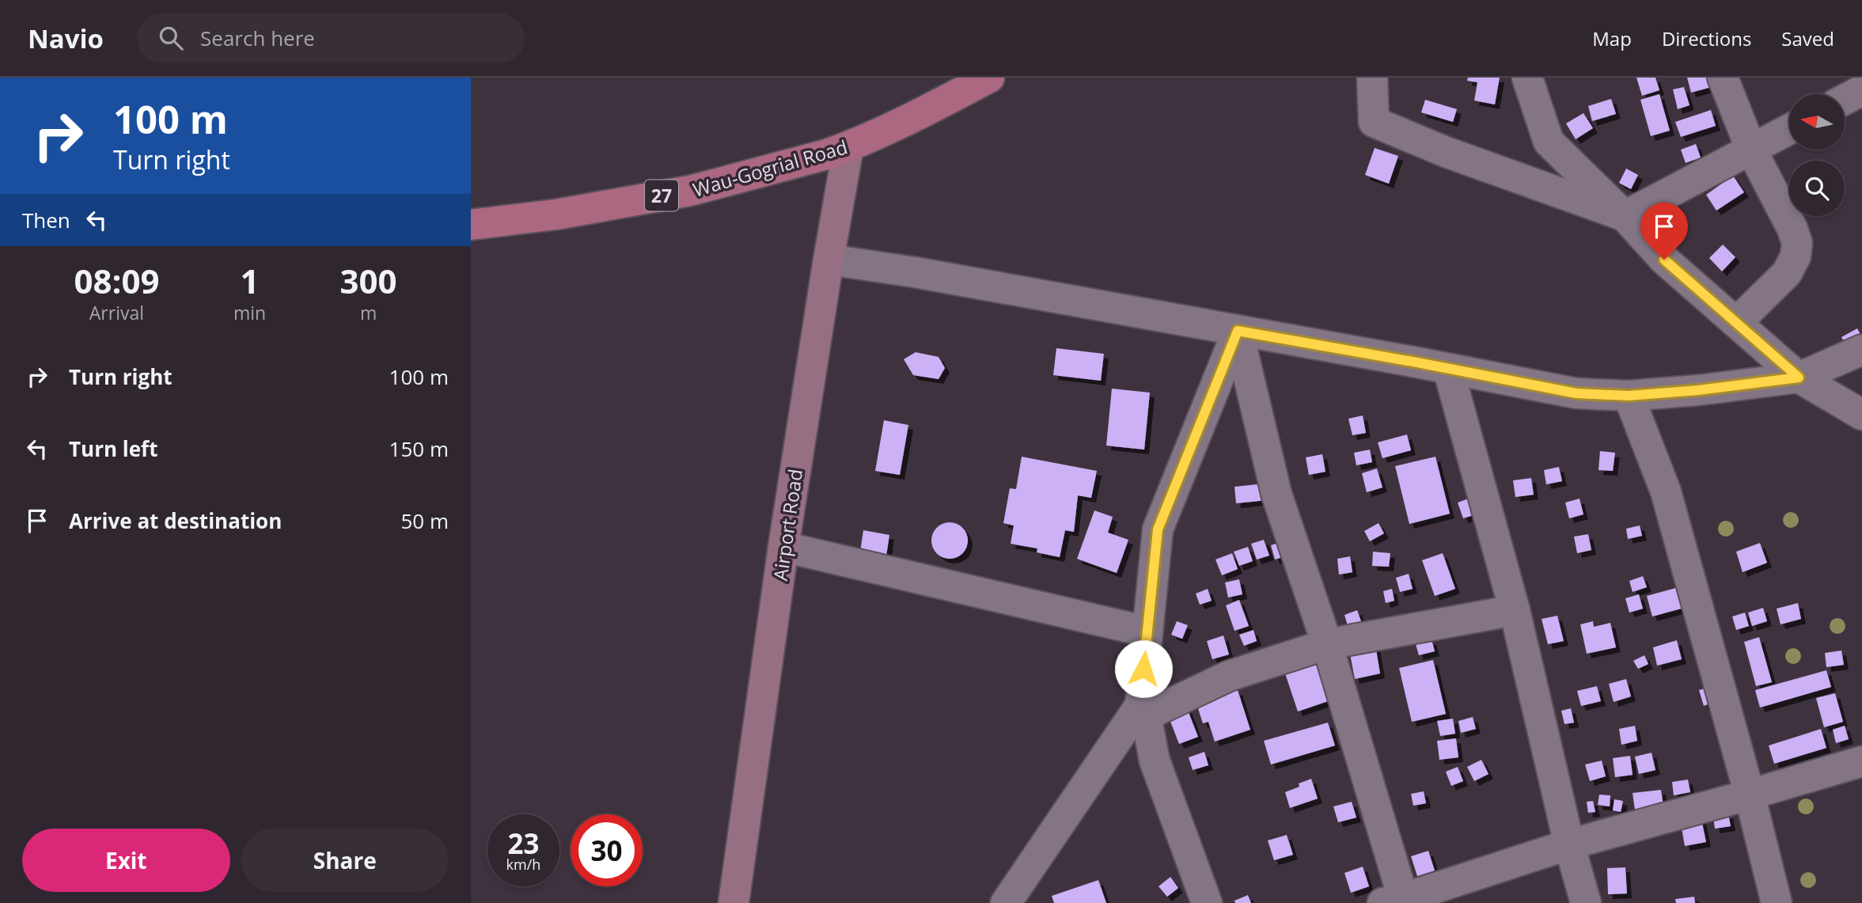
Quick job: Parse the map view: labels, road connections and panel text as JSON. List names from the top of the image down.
{
  "streets": {
    "main road": ["Wau-Gogrial Road", "27"],
    "street": ["Airport Road"]
  },
  "crossings": [
    ["Wau-Gogrial Road", "Airport Road"]
  ],
  "north": "left",
  "page": {
    "header": "Navio",
    "search": "Search here",
    "nav": ["Map", "Directions", "Saved"],
    "turn": ["100 m", "Turn right"],
    "then": "Then",
    "eta": [
      "08:09",
      "Arrival",
      "1",
      "min",
      "300",
      "m"
    ],
    "list": [
      {
        "name": "Turn right",
        "value": "100 m"
      },
      {
        "name": "Turn left",
        "value": "150 m"
      },
      {
        "name": "Arrive at destination",
        "value": "50 m"
      }
    ],
    "speed": "23 km/h",
    "limit": "30",
    "buttons": ["Exit", "Share"]
  }
}
